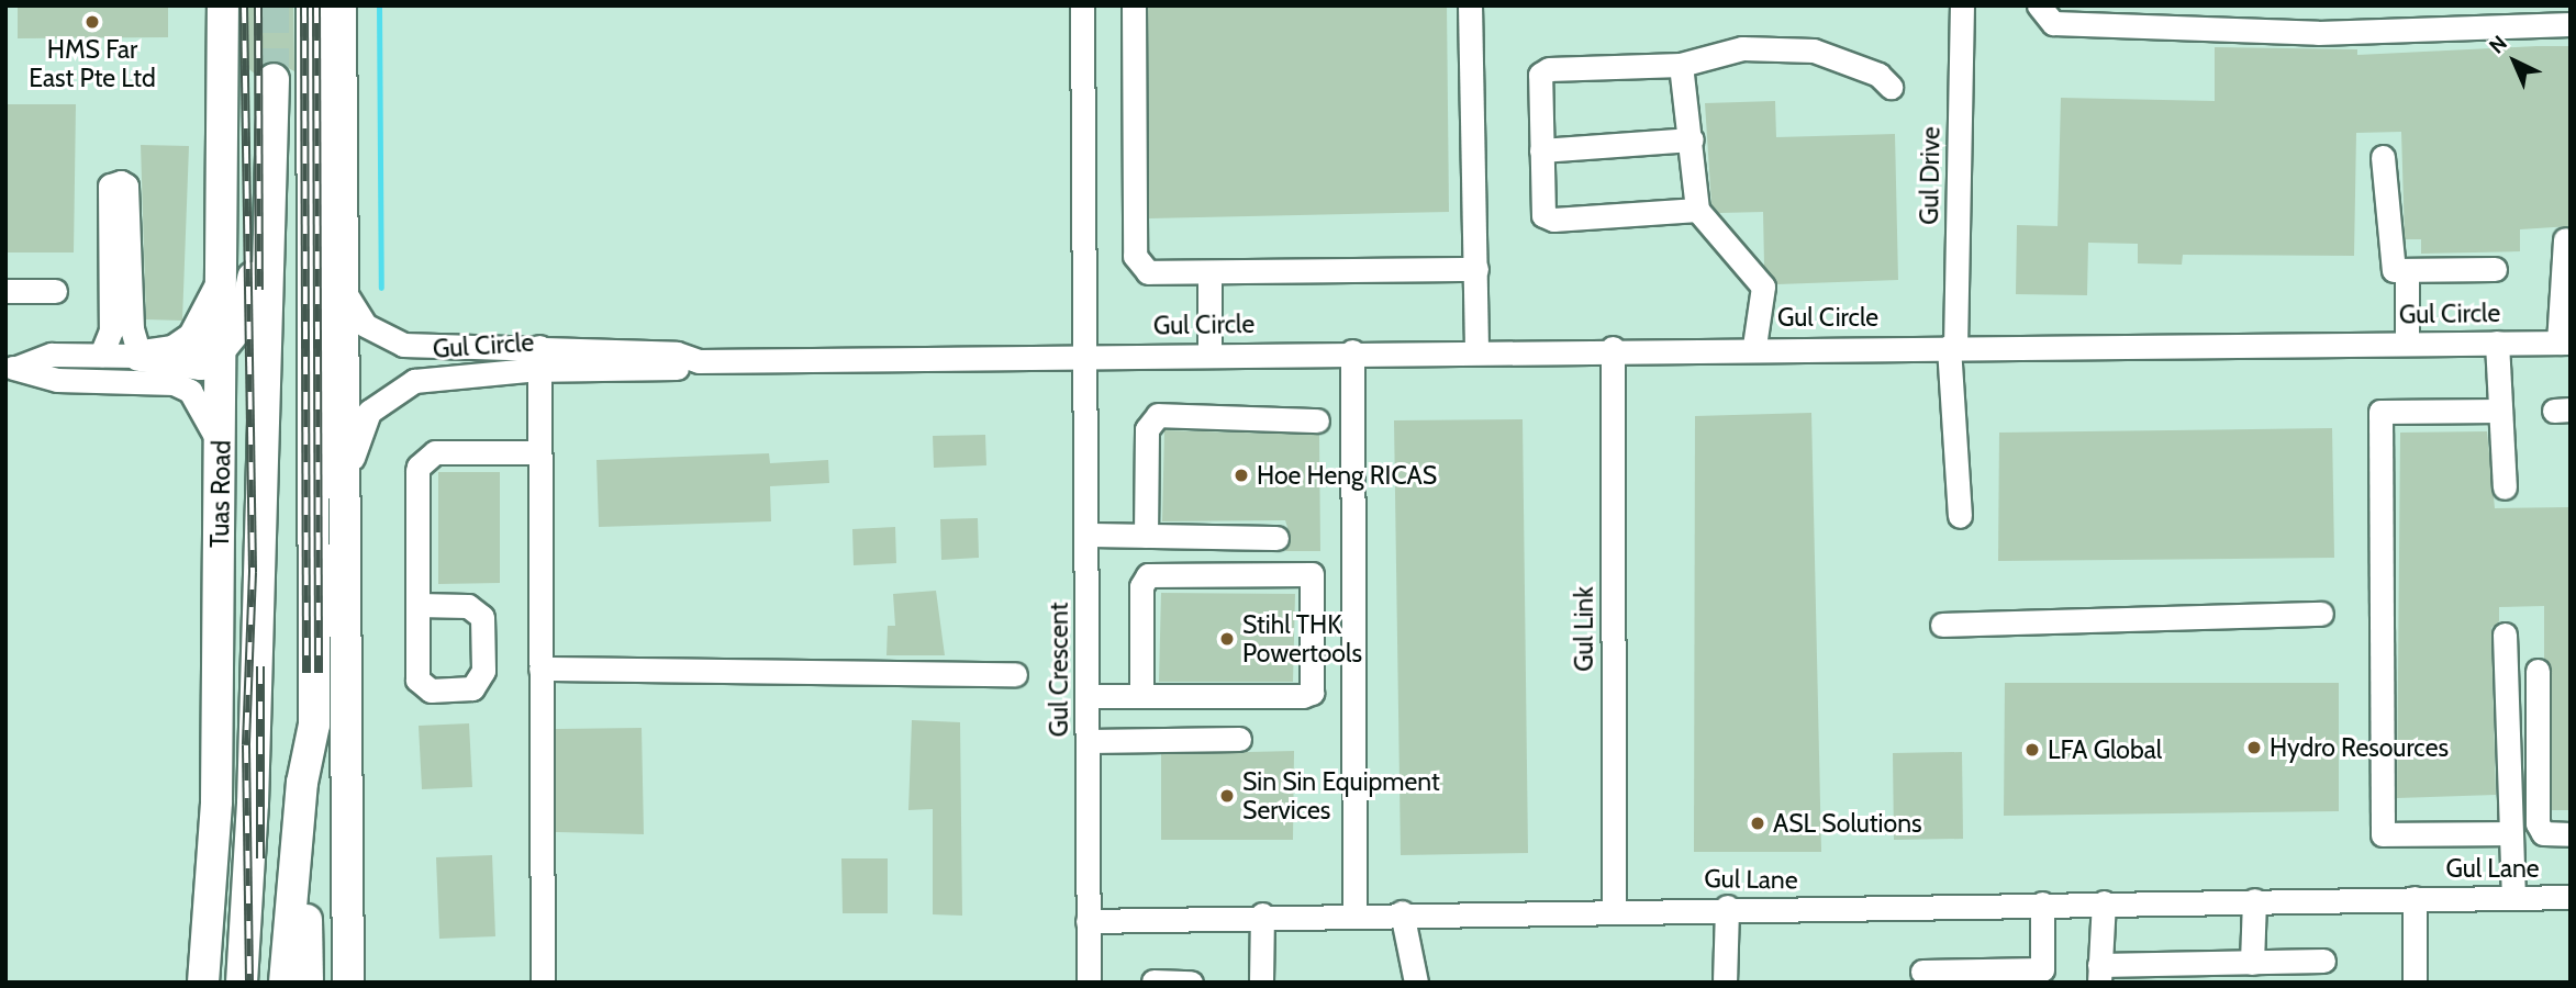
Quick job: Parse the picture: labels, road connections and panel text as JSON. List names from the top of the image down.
{
  "streets": {
    "main road": ["Tuas Road"],
    "street": [
      "Gul Drive",
      "Gul Circle",
      "Gul Link",
      "Gul Crescent",
      "Gul Lane"
    ]
  },
  "crossings": [
    ["Gul Drive", "Gul Circle"],
    ["Gul Circle", "Gul Link"],
    ["Gul Circle", "Gul Crescent"],
    ["Gul Link", "Gul Lane"],
    ["Gul Crescent", "Gul Lane"]
  ],
  "places": [
    "HMS Far East Pte Ltd",
    "Hoe Heng RICAS",
    "Stihl THK Powertools",
    "Hydro Resources",
    "LFA Global",
    "Sin Sin Equipment Services",
    "ASL Solutions"
  ],
  "north": "top left"
}
